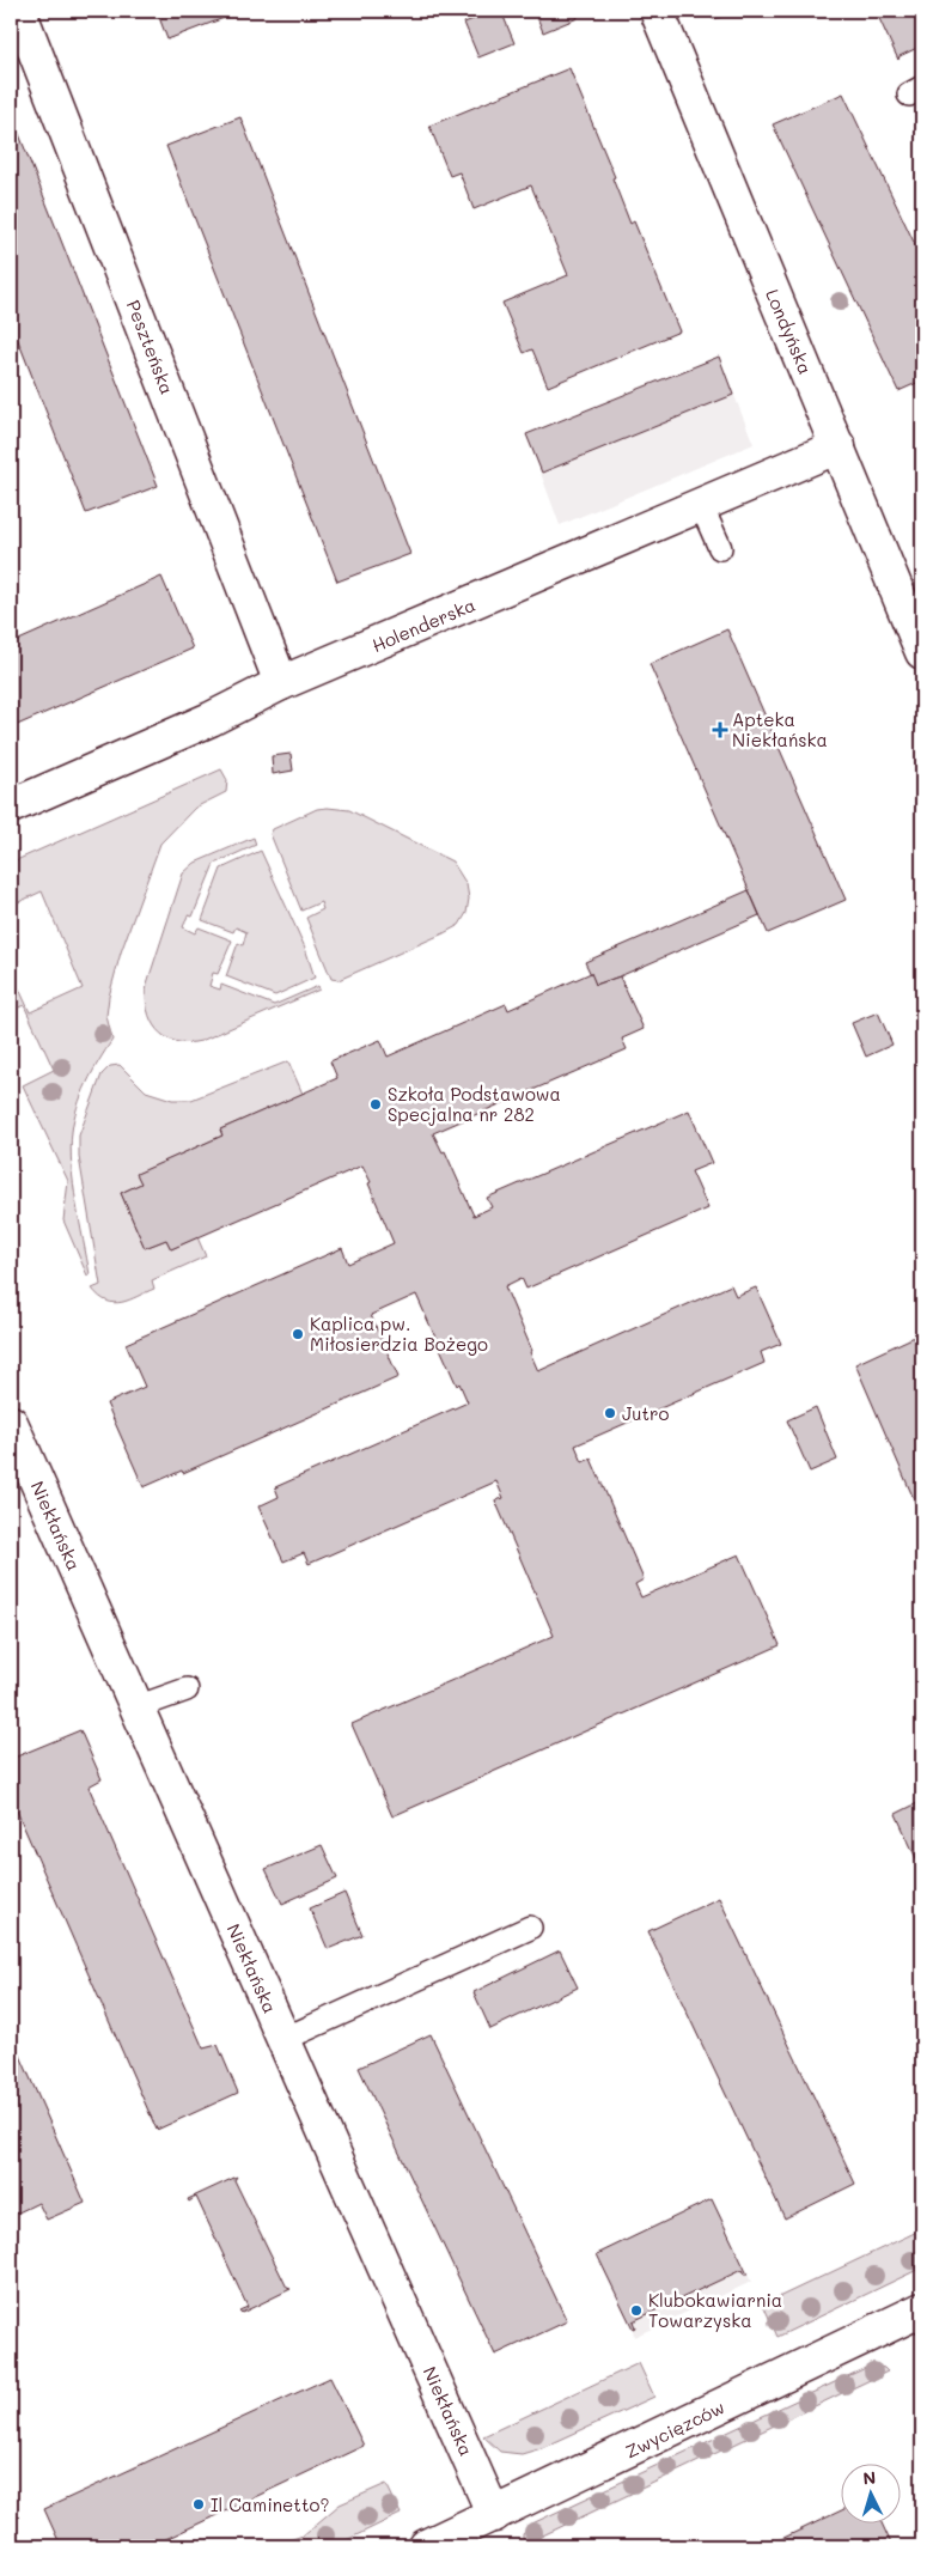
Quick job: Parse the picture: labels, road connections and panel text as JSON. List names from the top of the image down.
{
  "streets": {
    "street": [
      "Londyńska",
      "Peszteńska",
      "Holenderska",
      "Niekłańska",
      "Zwycięzców"
    ]
  },
  "crossings": [
    ["Londyńska", "Holenderska"],
    ["Peszteńska", "Holenderska"],
    ["Niekłańska", "Zwycięzców"]
  ],
  "places": {
    "health": ["Apteka Niekłańska"],
    "other": [
      "Szkoła Podstawowa Specjalna nr 282",
      "Kaplica pw. Miłosierdzia Bożego",
      "Jutro",
      "Klubokawiarnia Towarzyska",
      "Il Caminetto?"
    ]
  },
  "north": "top"
}
